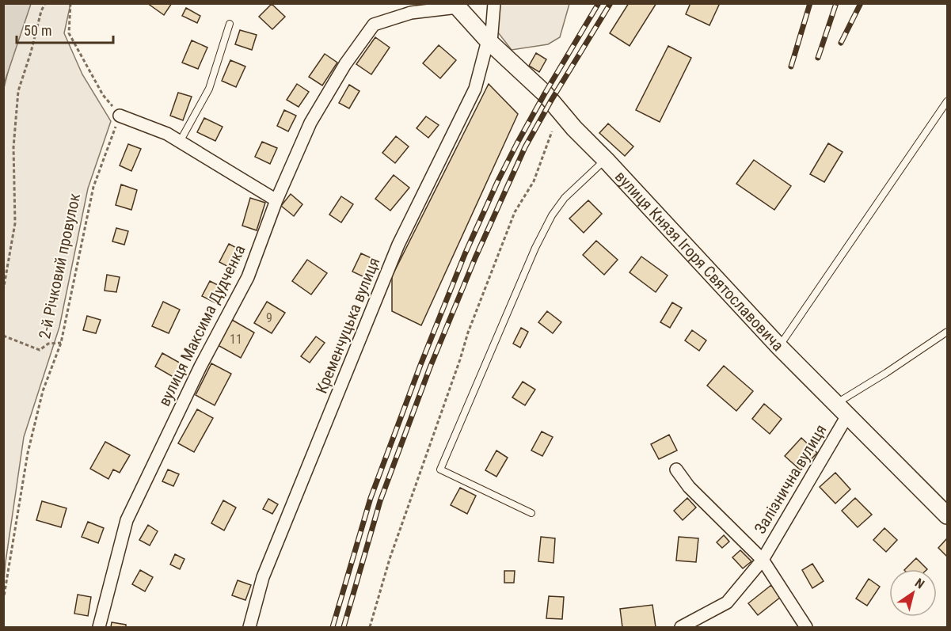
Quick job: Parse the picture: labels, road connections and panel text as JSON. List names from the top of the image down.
{
  "streets": {
    "street": [
      "вулиця Князя Ігоря Святославовича",
      "вулиця Максима Дудченка",
      "Кременчуцька вулиця",
      "Залізнична вулиця"
    ],
    "path": ["2-й Річковий провулок"]
  },
  "crossings": [
    ["вулиця Князя Ігоря Святославовича", "вулиця Максима Дудченка"],
    ["вулиця Князя Ігоря Святославовича", "Кременчуцька вулиця"],
    ["вулиця Князя Ігоря Святославовича", "Залізнична вулиця"]
  ],
  "house_numbers": ["9", "11"],
  "scale_bar": "50 m",
  "north": "top right"
}
